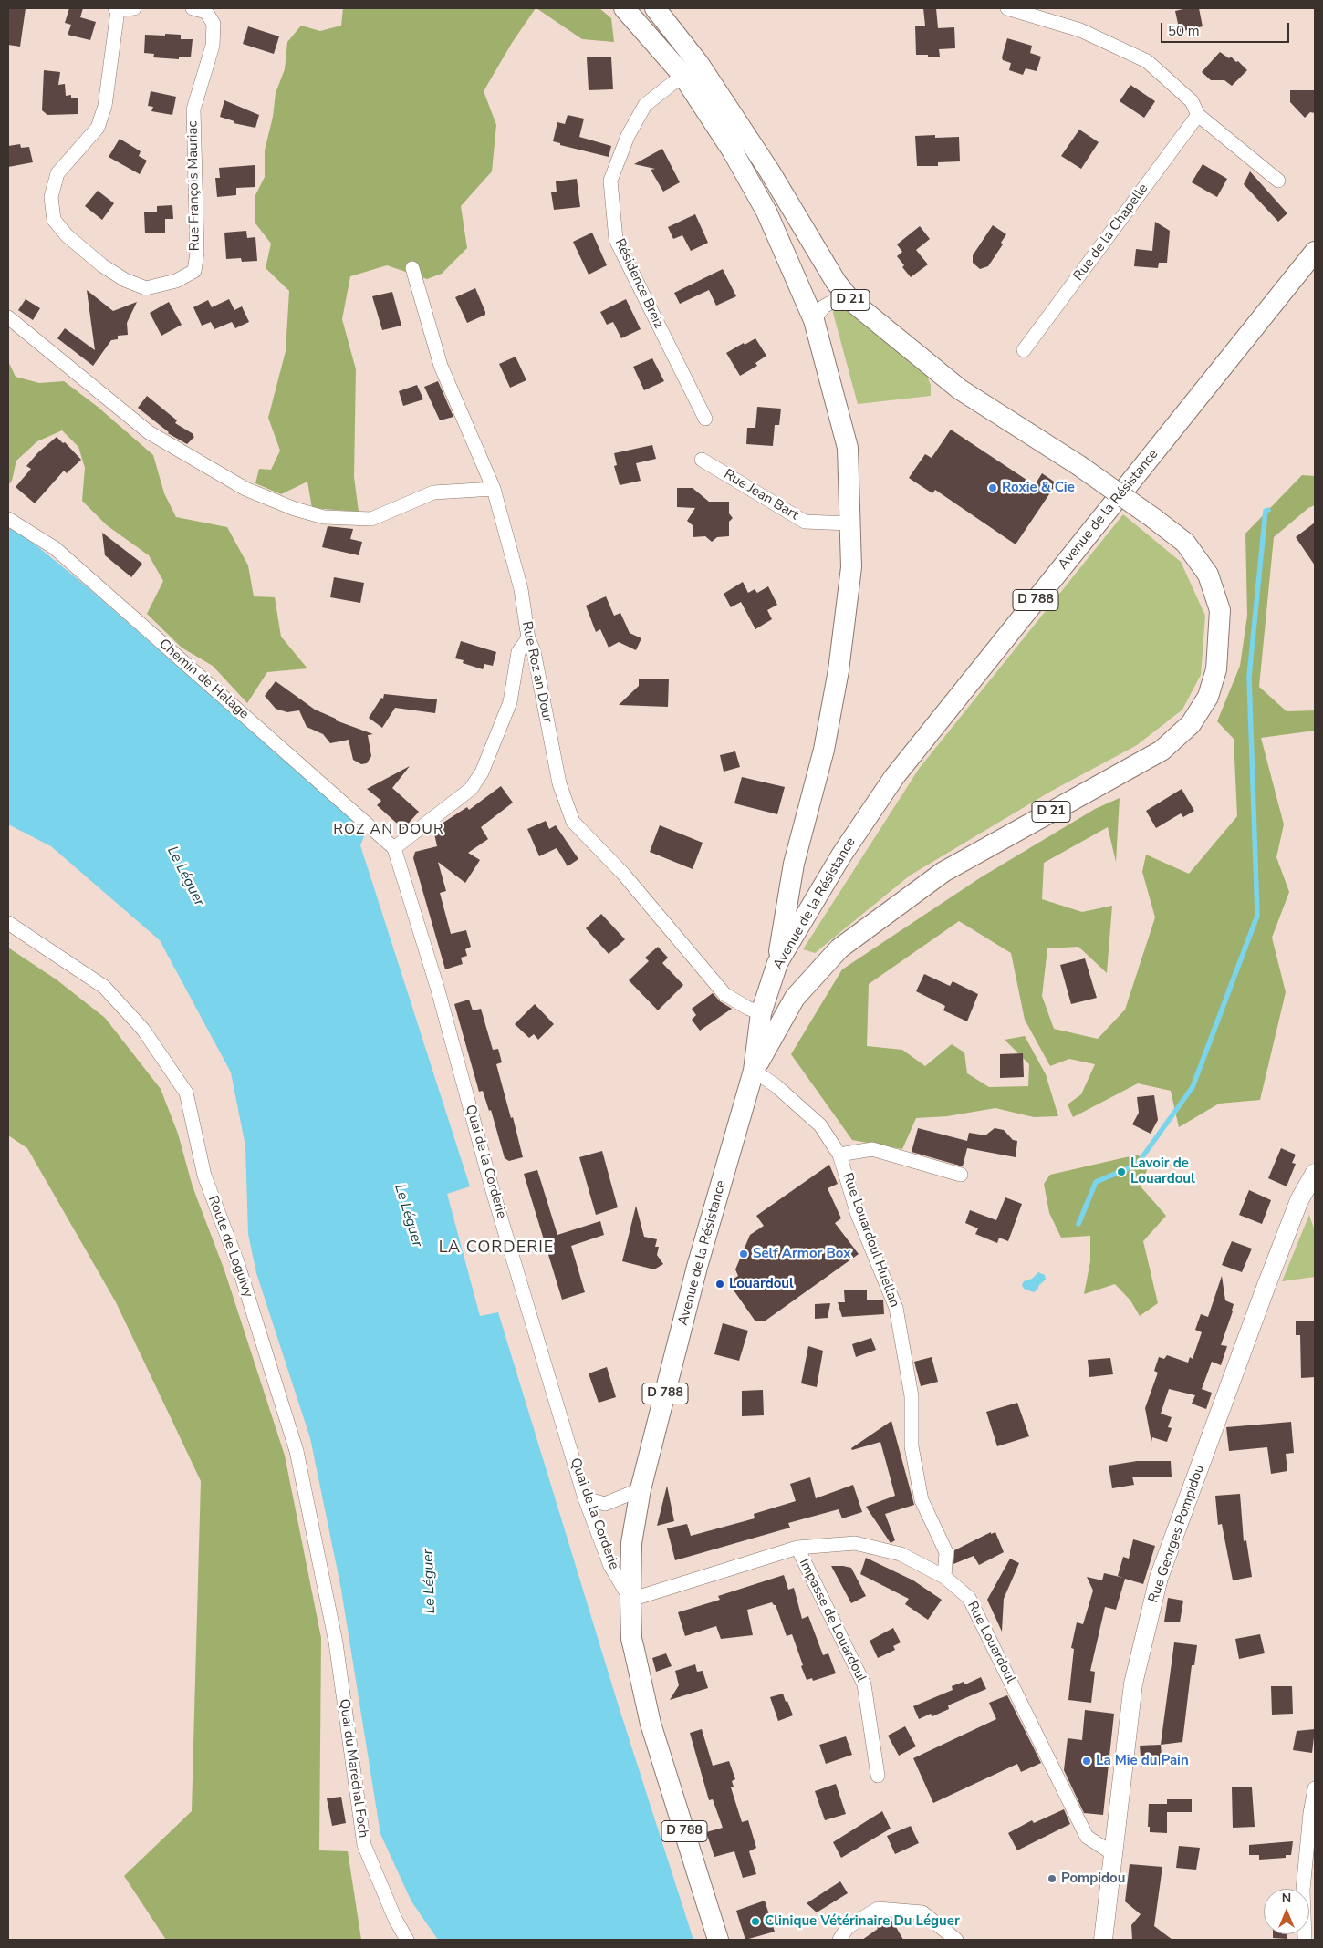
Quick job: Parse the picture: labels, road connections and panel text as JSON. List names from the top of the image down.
{
  "streets": {
    "main road": [
      "D 21",
      "Avenue de la Résistance",
      "D 788",
      "Rue Georges Pompidou"
    ],
    "street": [
      "Rue François Mauriac",
      "Rue de la Chapelle",
      "Résidence Breiz",
      "Rue Jean Bart",
      "Rue Roz an Dour",
      "Chemin de Halage",
      "Quai de la Corderie",
      "Rue Louardoul Huellan",
      "Route de Loguivy",
      "Impasse de Louardoul",
      "Rue Louardoul",
      "Quai du Maréchal Foch"
    ]
  },
  "crossings": [
    ["Résidence Breiz", "D 21"],
    ["D 21", "Rue Jean Bart"],
    ["D 21", "Avenue de la Résistance"],
    ["D 21", "Rue Louardoul Huellan"],
    ["Avenue de la Résistance", "Rue Roz an Dour"],
    ["Avenue de la Résistance", "Quai de la Corderie"],
    ["Avenue de la Résistance", "Rue Louardoul Huellan"],
    ["Avenue de la Résistance", "Rue Louardoul"],
    ["Chemin de Halage", "Quai de la Corderie"],
    ["Quai de la Corderie", "Rue Louardoul"],
    ["Rue Louardoul Huellan", "Rue Louardoul"],
    ["Route de Loguivy", "Quai du Maréchal Foch"],
    ["Rue Georges Pompidou", "Rue Louardoul"],
    ["Impasse de Louardoul", "Rue Louardoul"]
  ],
  "districts": ["ROZ AN DOUR", "LA CORDERIE"],
  "water": ["Le Léguer"],
  "places": [
    "Roxie & Cie",
    "Lavoir de Louardoul",
    "Self Armor Box",
    "Louardoul",
    "La Mie du Pain",
    "Pompidou",
    "Clinique Vétérinaire Du Léguer"
  ],
  "scale_bar": "50 m",
  "north": "top"
}
